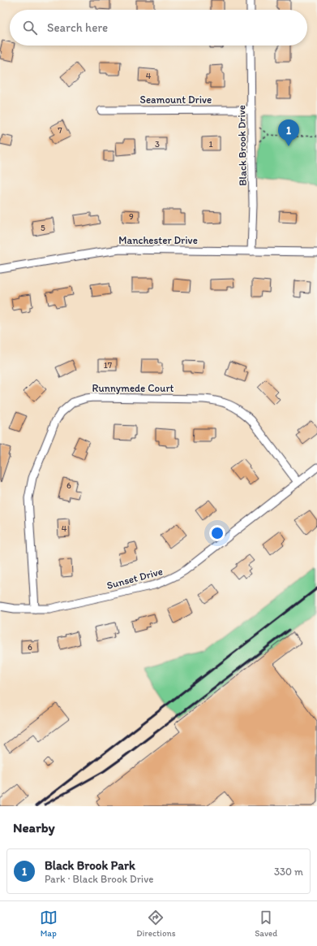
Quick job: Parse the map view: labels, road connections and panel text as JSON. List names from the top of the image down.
{
  "streets": {
    "street": [
      "Seamount Drive",
      "Black Brook Drive",
      "Manchester Drive",
      "Runnymede Court",
      "Sunset Drive"
    ]
  },
  "crossings": [
    ["Seamount Drive", "Black Brook Drive"],
    ["Black Brook Drive", "Manchester Drive"],
    ["Runnymede Court", "Sunset Drive"]
  ],
  "house_numbers": [
    "4",
    "7",
    "3",
    "1",
    "9",
    "5",
    "17",
    "6",
    "4",
    "6"
  ],
  "page": {
    "search": "Search here",
    "pins": "1",
    "heading": "Nearby",
    "list": [
      {
        "mark": "1",
        "name": "Black Brook Park",
        "note": "Park · Black Brook Drive",
        "value": "330 m"
      }
    ],
    "nav": ["Map", "Directions", "Saved"]
  }
}
